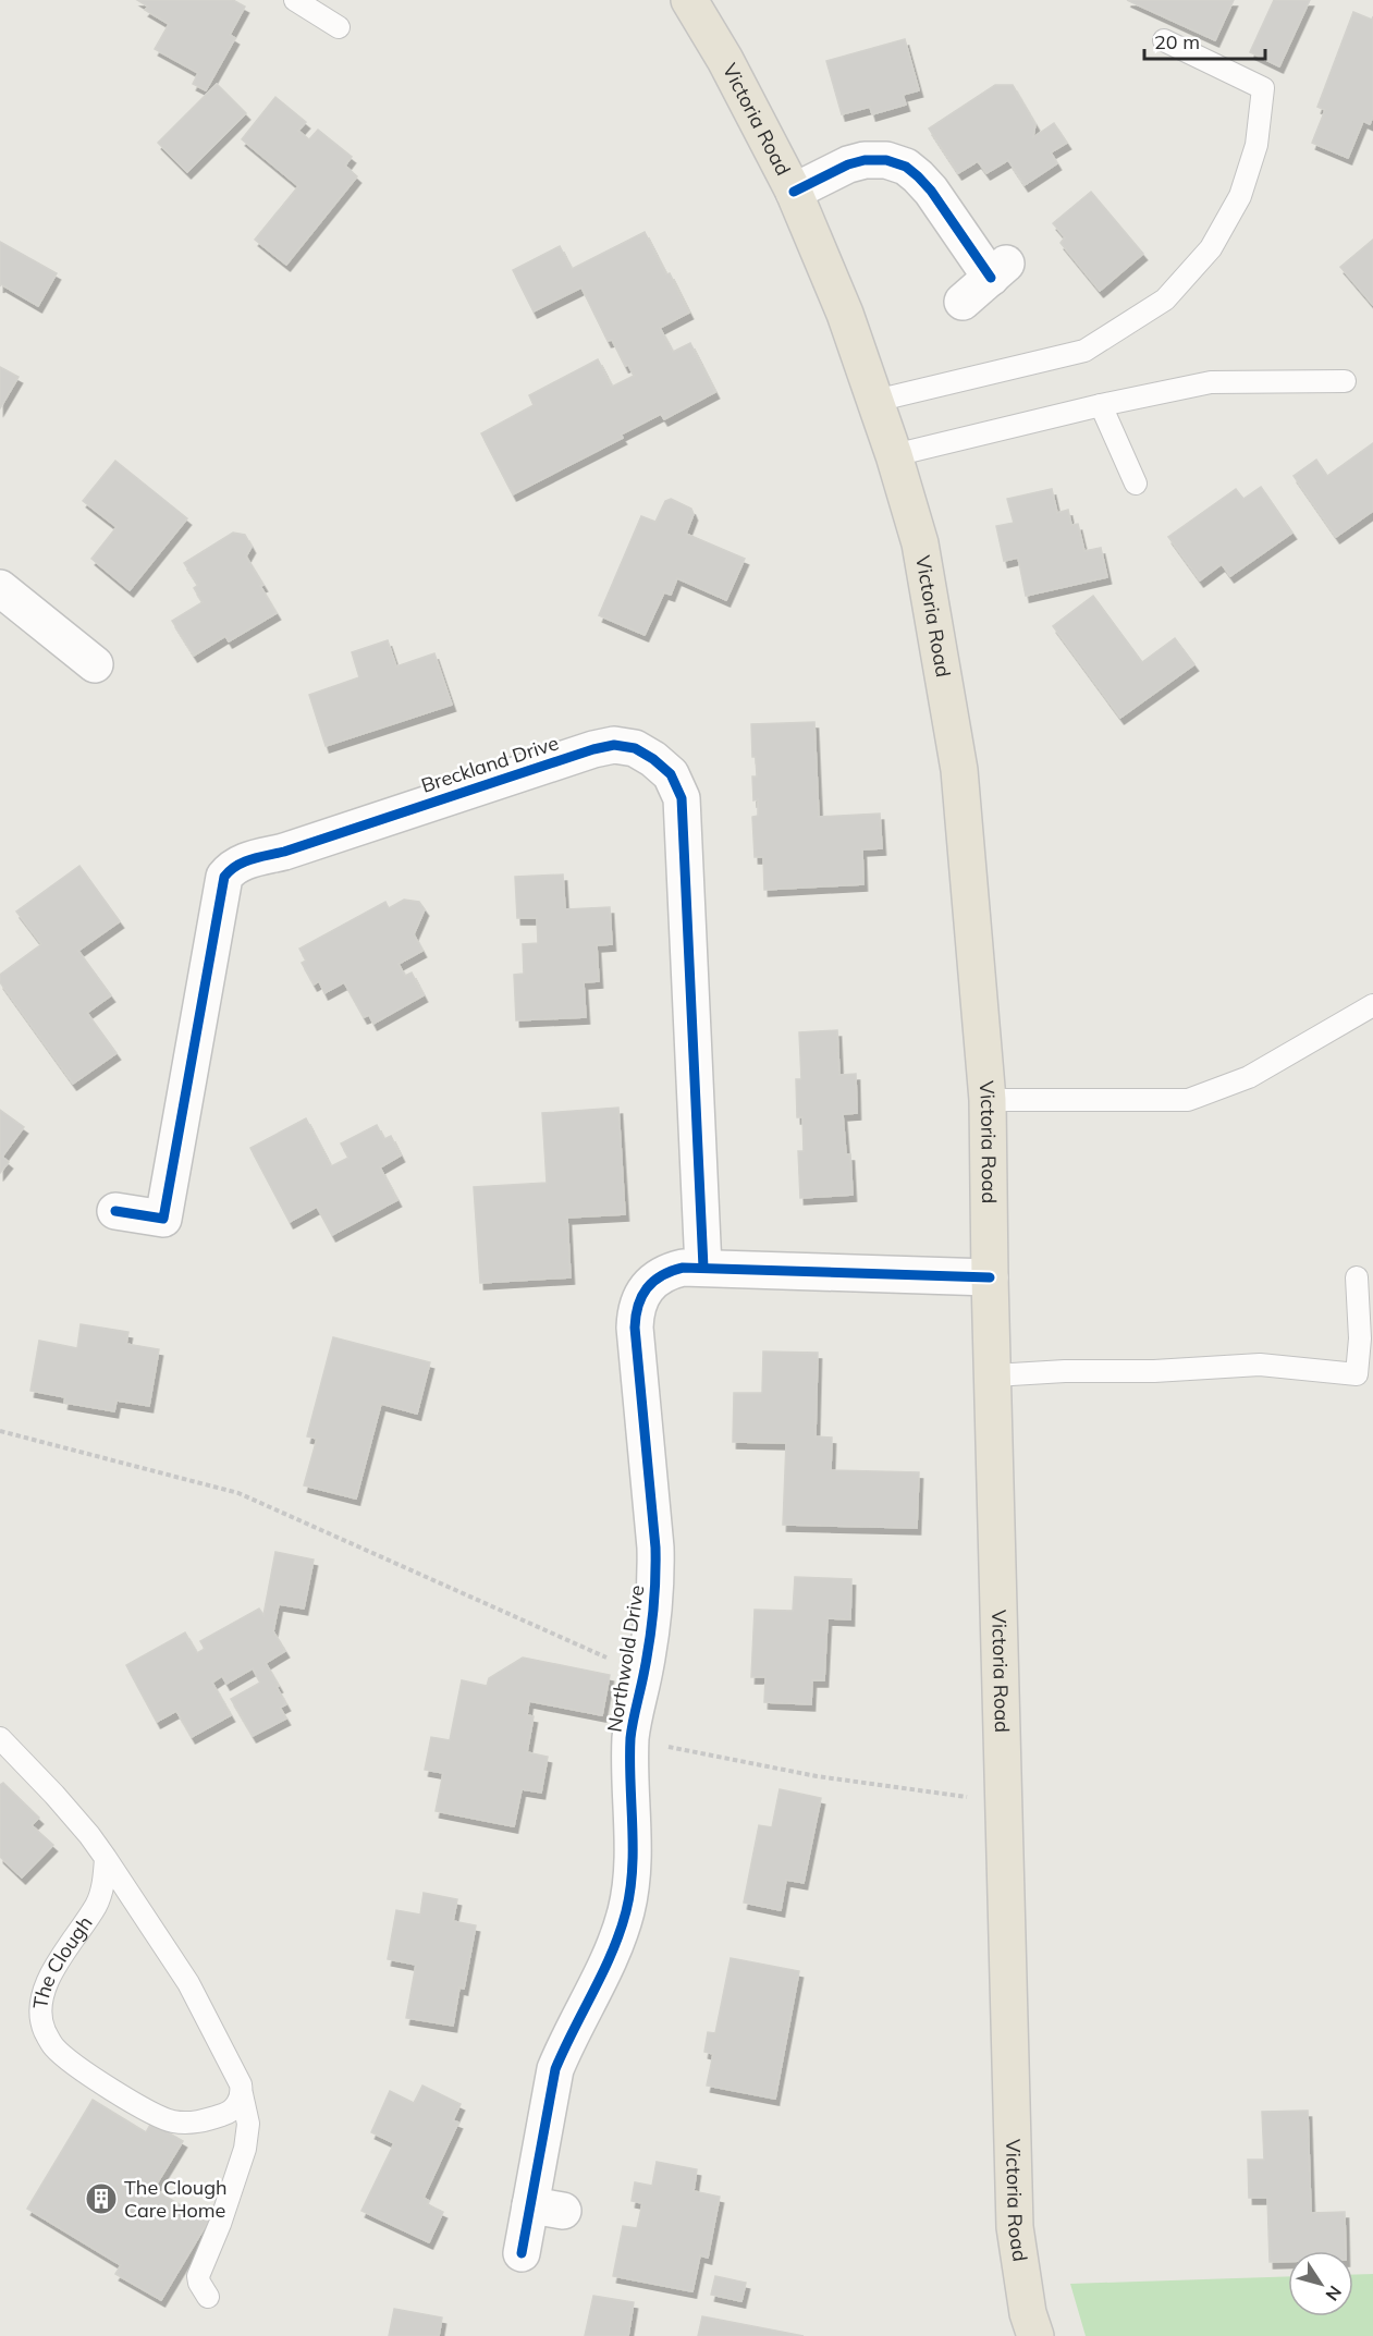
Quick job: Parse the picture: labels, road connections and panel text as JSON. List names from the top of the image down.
{
  "streets": {
    "highway": ["Victoria Road"],
    "street": ["Breckland Drive", "Northwold Drive"],
    "lane": ["The Clough"]
  },
  "crossings": [
    ["Victoria Road", "Northwold Drive"],
    ["Breckland Drive", "Northwold Drive"]
  ],
  "places": {
    "building": ["The Clough Care Home"]
  },
  "scale_bar": "20 m",
  "north": "bottom right"
}
